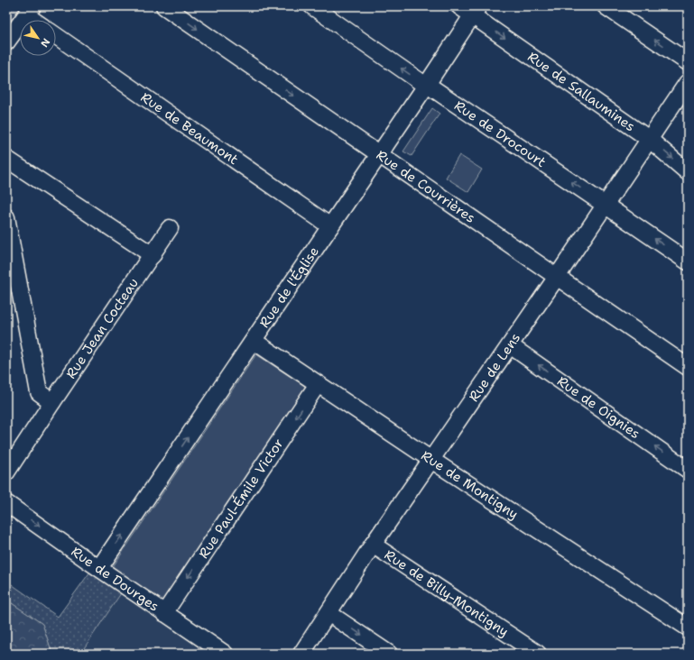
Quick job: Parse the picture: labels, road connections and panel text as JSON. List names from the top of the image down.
{
  "streets": {
    "street": [
      "Rue de Sallaumines",
      "Rue de Beaumont",
      "Rue de Drocourt",
      "Rue de Courrières",
      "Rue de l'Église",
      "Rue Jean Cocteau",
      "Rue de Lens",
      "Rue de Oignies",
      "Rue de Montigny",
      "Rue Paul-Émile Victor",
      "Rue de Dourges",
      "Rue de Billy-Montigny"
    ]
  },
  "crossings": [
    ["Rue de Sallaumines", "Rue de l'Église"],
    ["Rue de Sallaumines", "Rue de Lens"],
    ["Rue de Beaumont", "Rue de l'Église"],
    ["Rue de Drocourt", "Rue de l'Église"],
    ["Rue de Drocourt", "Rue de Lens"],
    ["Rue de Courrières", "Rue de l'Église"],
    ["Rue de Courrières", "Rue de Lens"],
    ["Rue de l'Église", "Rue de Montigny"],
    ["Rue de l'Église", "Rue de Dourges"],
    ["Rue de Lens", "Rue de Oignies"],
    ["Rue de Lens", "Rue de Montigny"],
    ["Rue de Lens", "Rue de Billy-Montigny"],
    ["Rue de Montigny", "Rue Paul-Émile Victor"],
    ["Rue Paul-Émile Victor", "Rue de Dourges"]
  ],
  "one_way": [
    "Rue de Drocourt",
    "Rue de Courrières",
    "Rue de l'Église",
    "Rue de Oignies",
    "Rue Paul-Émile Victor",
    "Rue de Dourges"
  ],
  "north": "bottom right"
}
